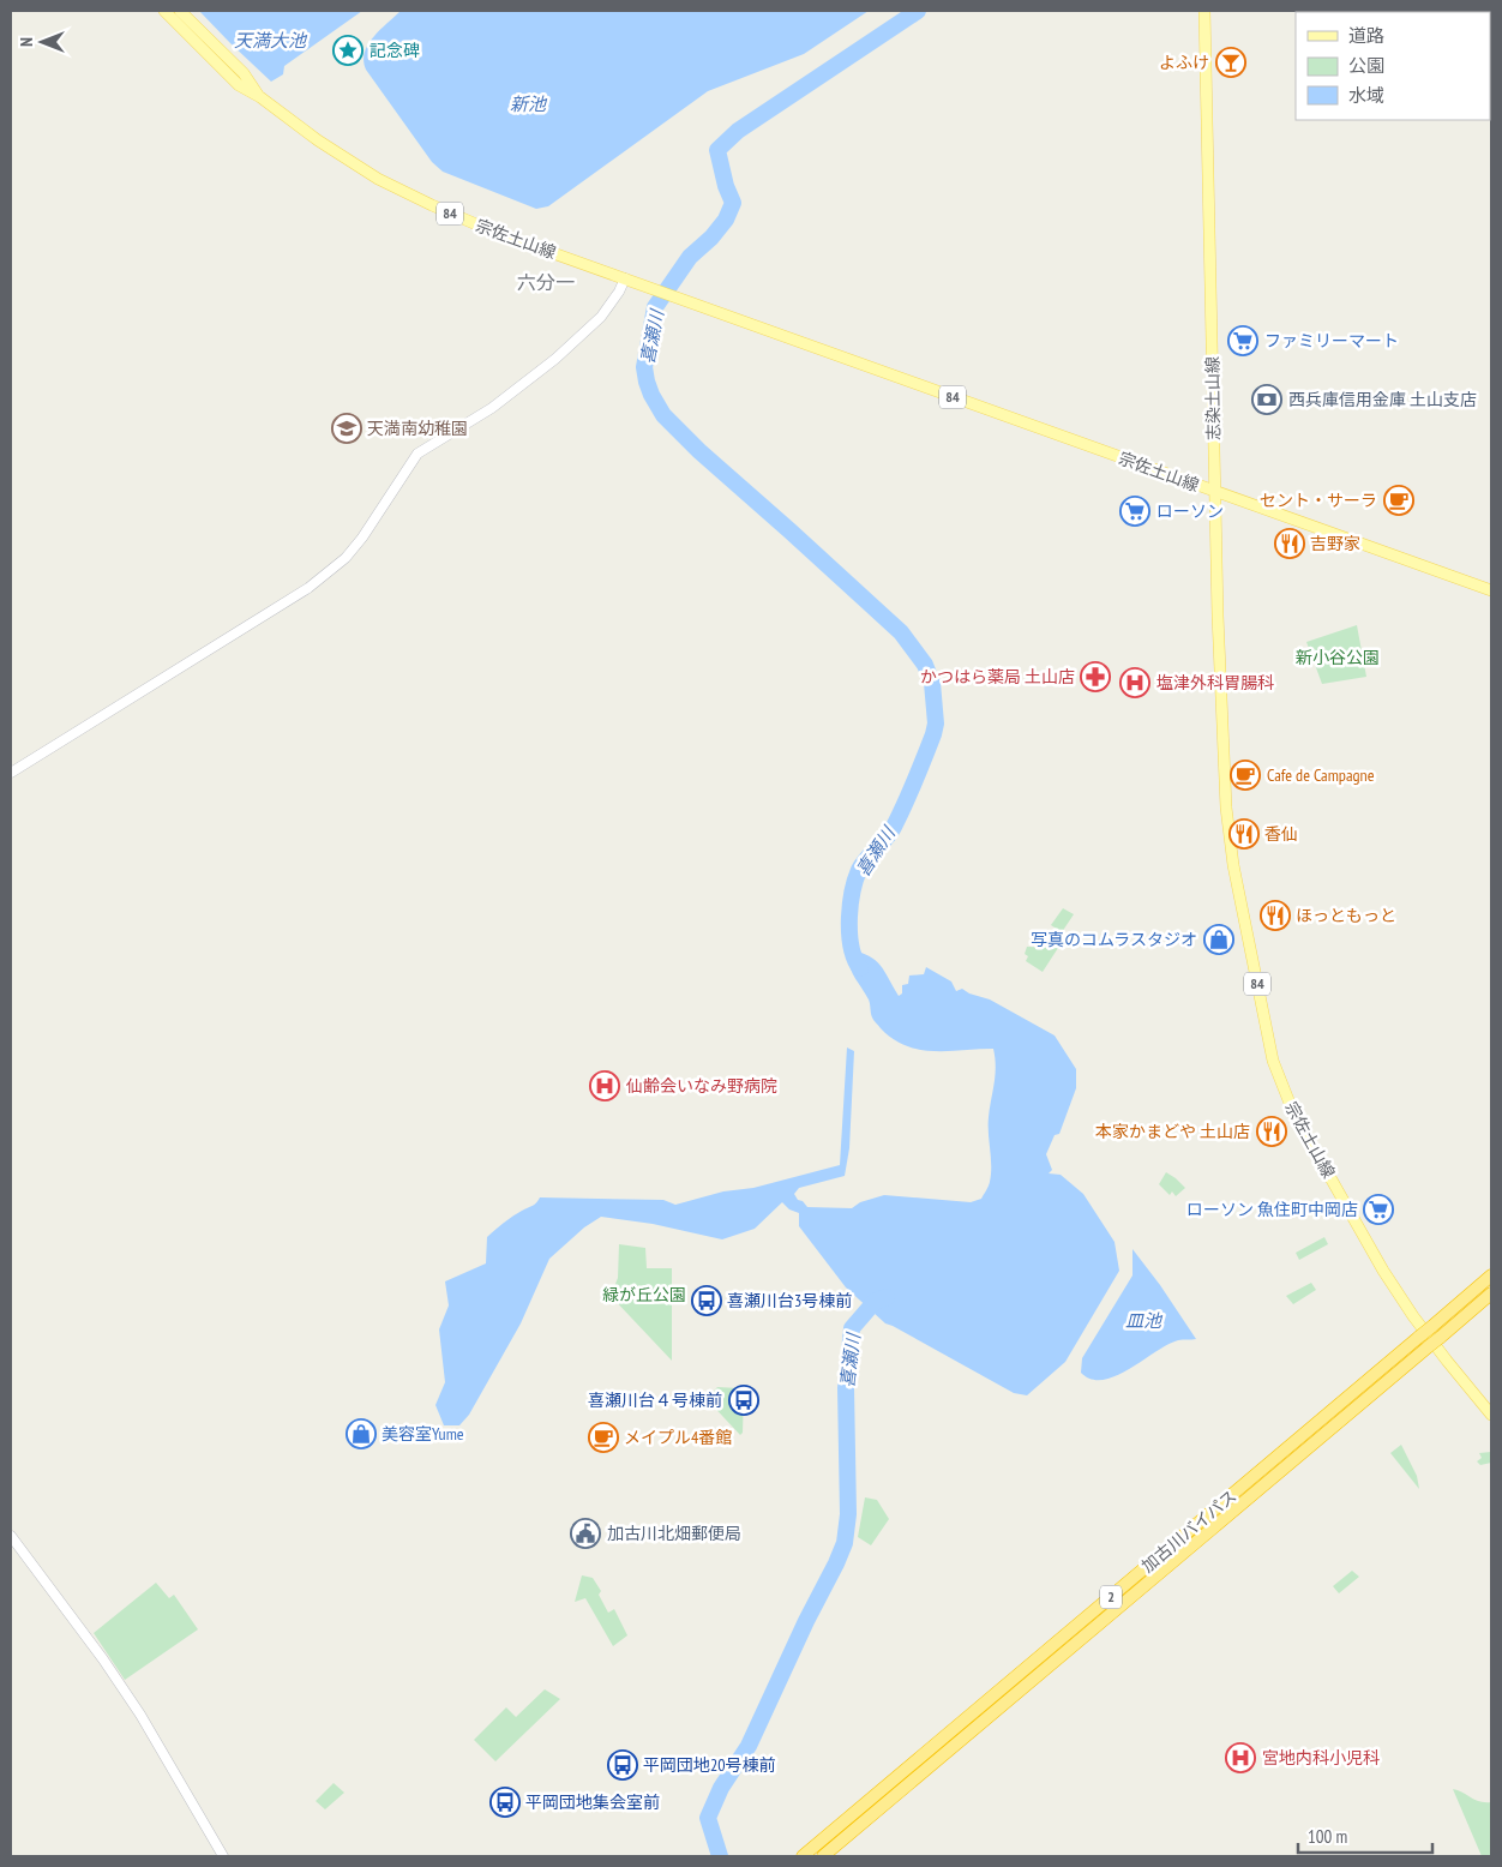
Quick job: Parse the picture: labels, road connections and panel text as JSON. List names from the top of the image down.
{
  "streets": {
    "highway": ["加古川バイパス", "2"],
    "main road": ["84", "宗佐土山線", "志染土山線"]
  },
  "crossings": [
    ["宗佐土山線", "志染土山線"]
  ],
  "districts": ["六分一"],
  "water": [
    "天満大池",
    "新池",
    "喜瀬川",
    "皿池"
  ],
  "parks": ["新小谷公園", "緑が丘公園"],
  "places": {
    "place": ["記念碑"],
    "bar": ["よふけ"],
    "supermarket": ["ファミリーマート", "ローソン", "ローソン 魚住町中岡店"],
    "bank": ["西兵庫信用金庫 土山支店"],
    "school or university": ["天満南幼稚園"],
    "cafe": ["セント・サーラ", "Cafe de Campagne", "メイプル4番館"],
    "restaurant": [
      "吉野家",
      "香仙",
      "ほっともっと",
      "本家かまどや 土山店"
    ],
    "pharmacy": ["かつはら薬局 土山店"],
    "hospital": ["塩津外科胃腸科", "仙齢会いなみ野病院", "宮地内科小児科"],
    "shop": ["写真のコムラスタジオ", "美容室Yume"],
    "bus stop": [
      "喜瀬川台3号棟前",
      "喜瀬川台４号棟前",
      "平岡団地20号棟前",
      "平岡団地集会室前"
    ],
    "public building": ["加古川北畑郵便局"]
  },
  "legend": ["道路", "公園", "水域"],
  "scale_bar": "100 m",
  "north": "left"
}
